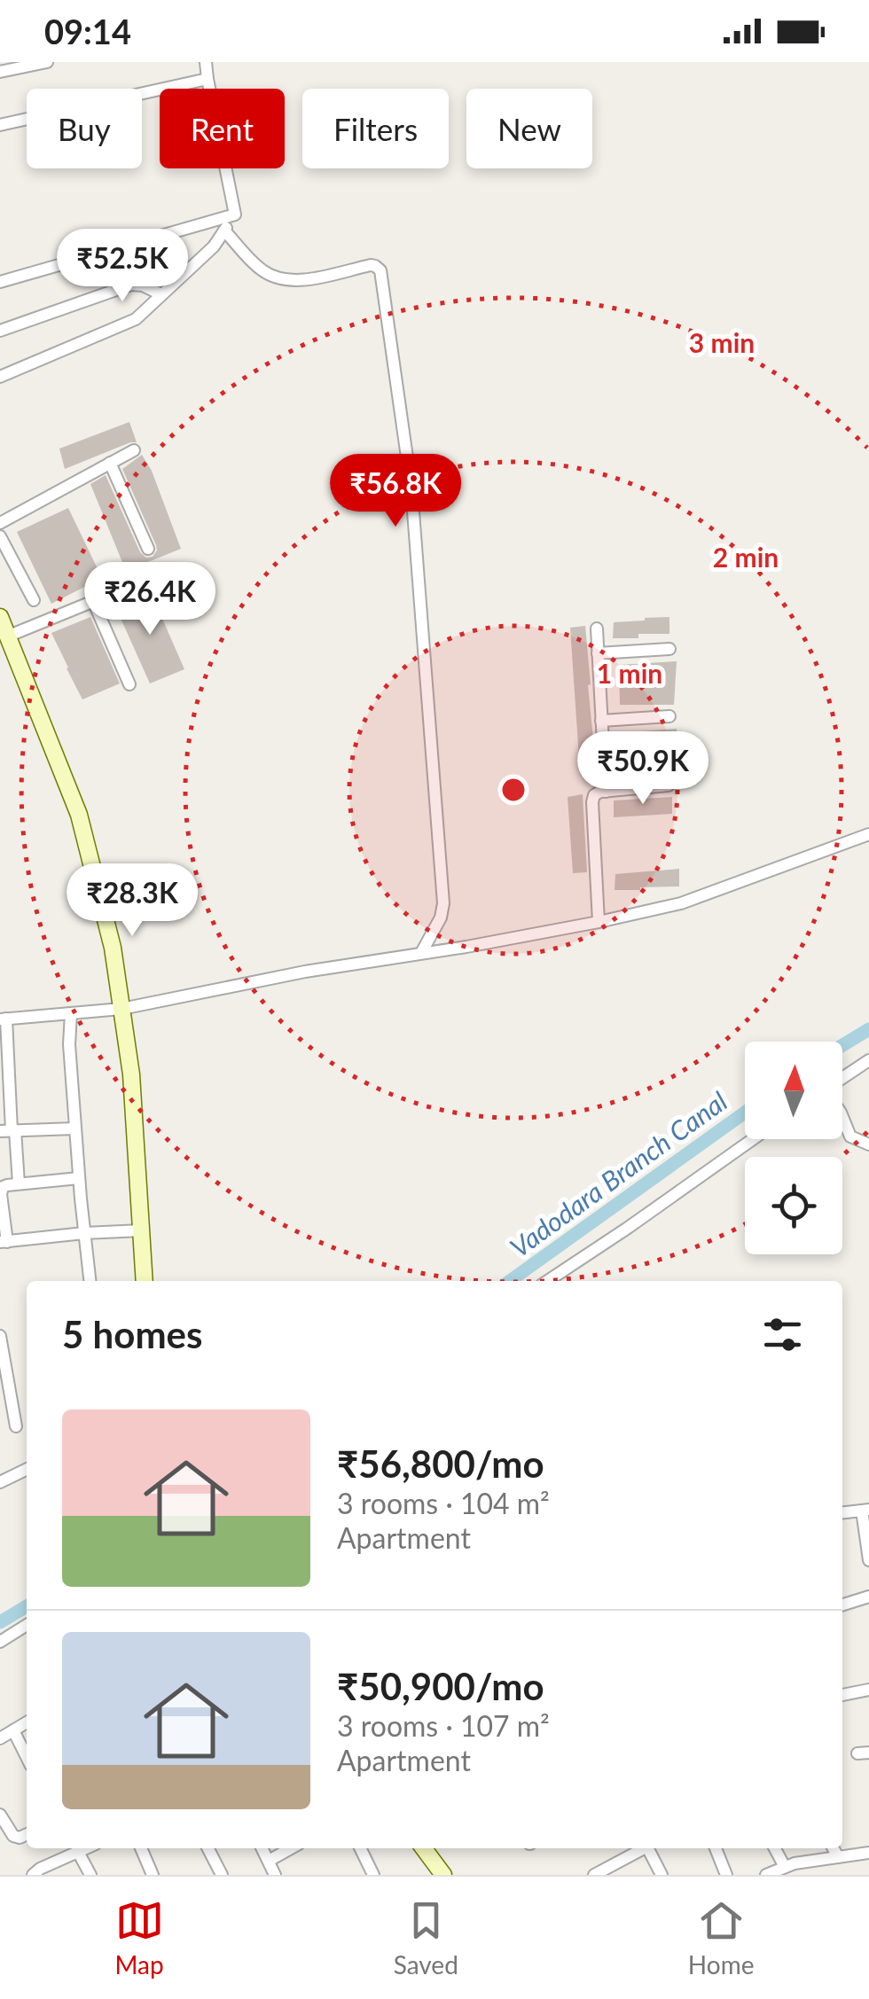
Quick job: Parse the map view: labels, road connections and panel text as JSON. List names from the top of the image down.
{
  "water": ["Vadodara Branch Canal"],
  "north": "top",
  "page": {
    "status": "09:14",
    "chip": [
      "Buy",
      "Rent",
      "Filters",
      "New"
    ],
    "price": [
      "₹52.5K",
      "₹56.8K",
      "₹26.4K",
      "₹50.9K",
      "₹28.3K"
    ],
    "heading": "5 homes",
    "list": [
      {
        "name": "₹56,800/mo",
        "note": "3 rooms · 104 m² · Apartment"
      },
      {
        "name": "₹50,900/mo",
        "note": "3 rooms · 107 m² · Apartment"
      }
    ],
    "tabs": ["Map", "Saved", "Home"]
  },
  "rings": ["3 min", "2 min", "1 min"]
}
